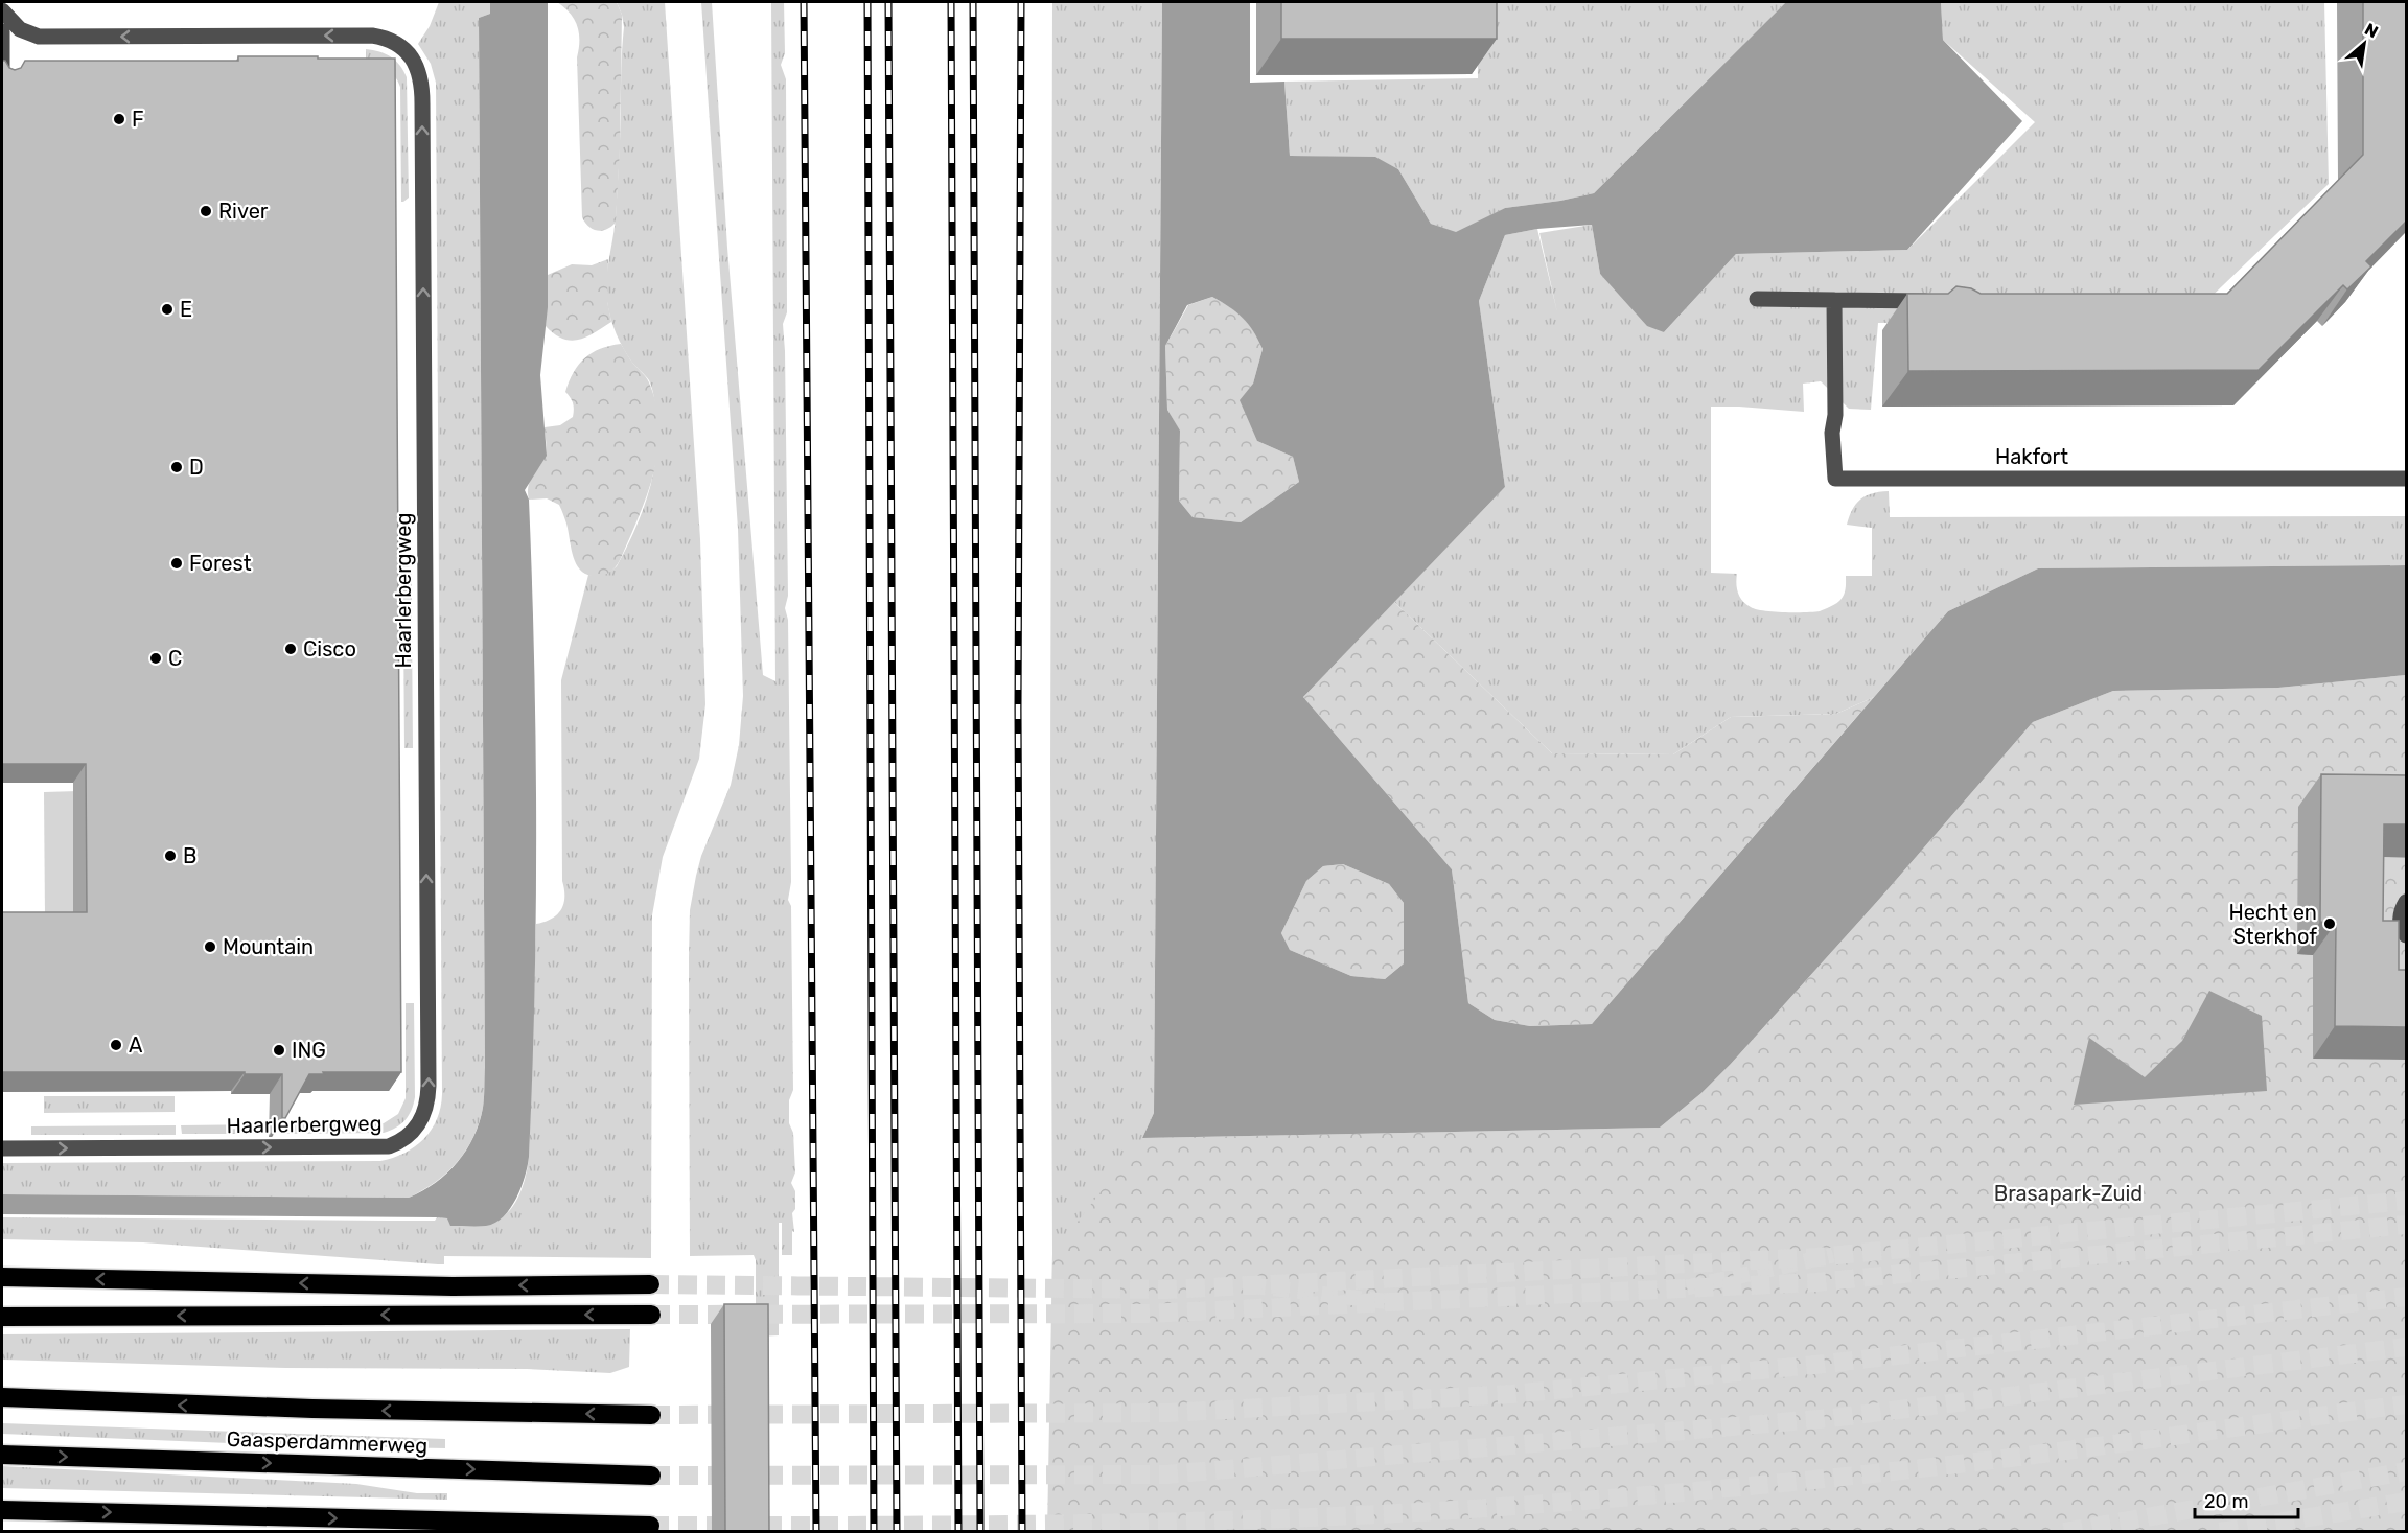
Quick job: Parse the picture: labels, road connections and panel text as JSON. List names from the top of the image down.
{
  "streets": {
    "highway": ["Gaasperdammerweg"],
    "street": ["Hakfort", "Haarlerbergweg"]
  },
  "parks": ["Brasapark-Zuid"],
  "places": [
    "F",
    "River",
    "E",
    "D",
    "Forest",
    "Cisco",
    "C",
    "B",
    "Hecht en Sterkhof",
    "Mountain",
    "A",
    "ING"
  ],
  "scale_bar": "20 m",
  "north": "top right"
}
